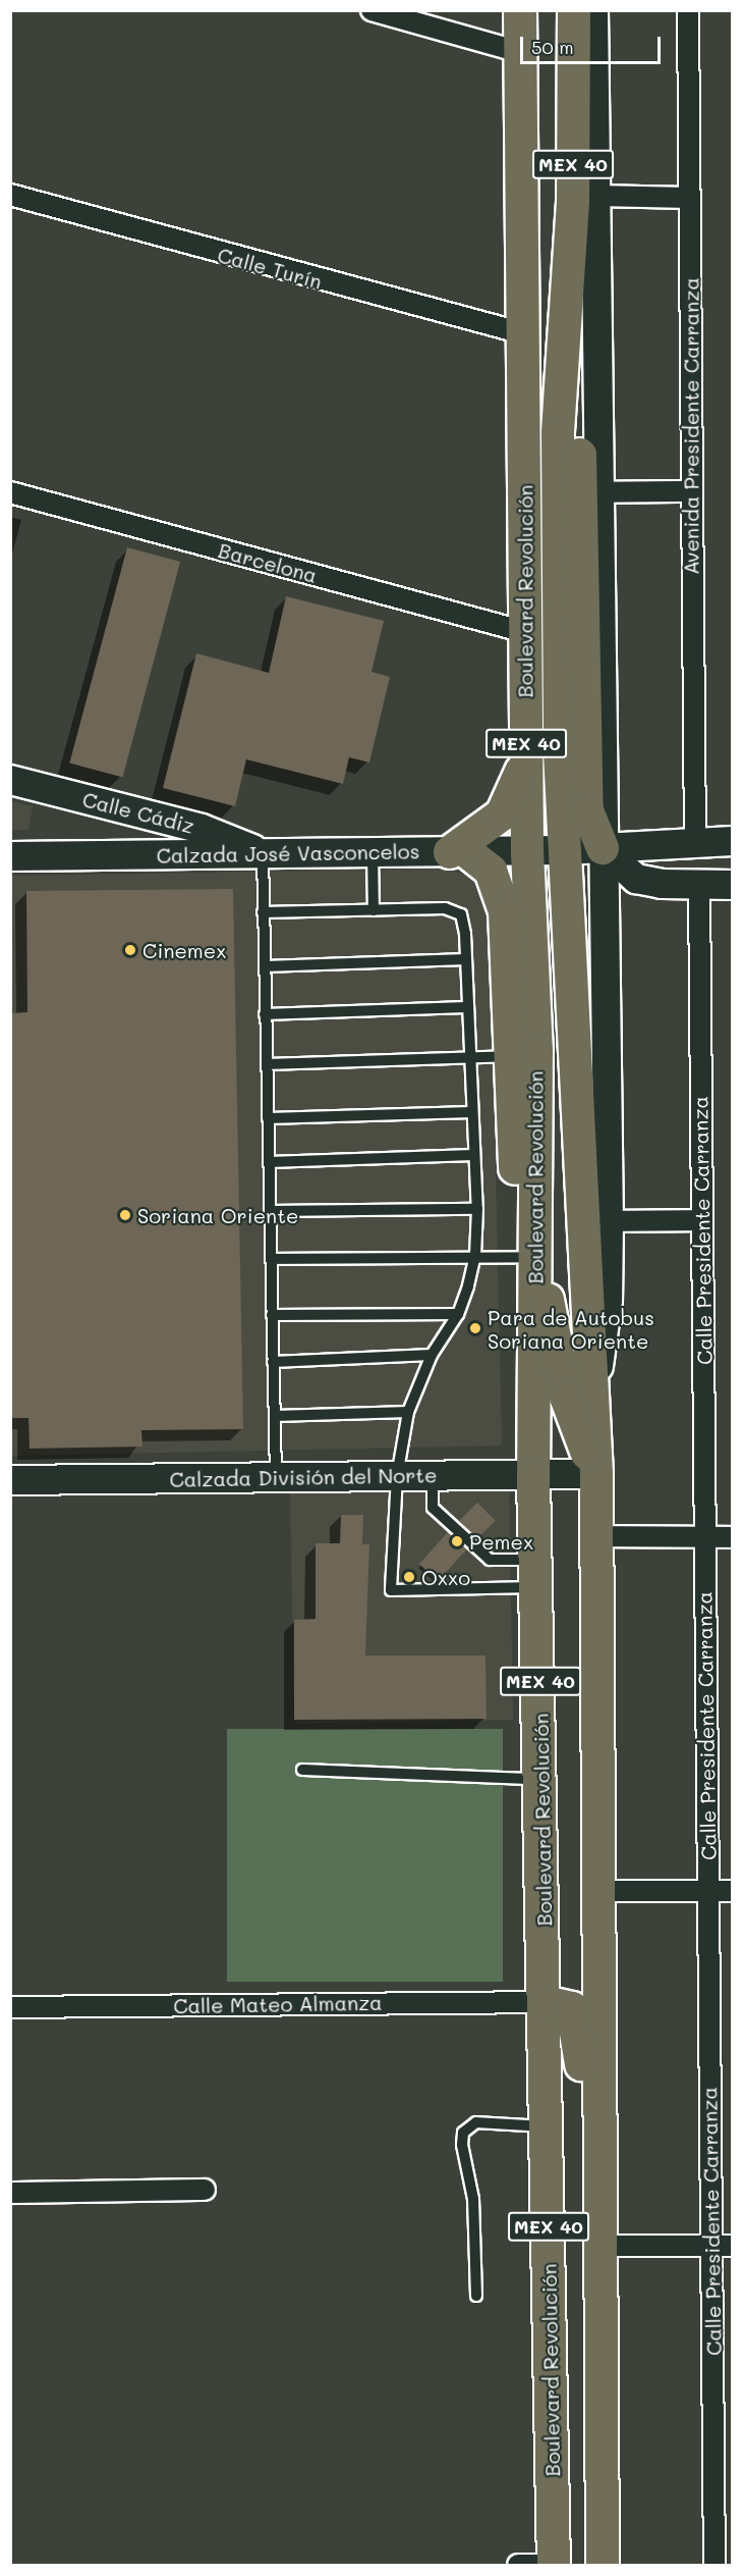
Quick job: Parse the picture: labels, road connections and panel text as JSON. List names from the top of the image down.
{
  "streets": {
    "main road": [
      "MEX 40",
      "Boulevard Revolución",
      "Calle Cádiz",
      "Calzada José Vasconcelos",
      "Calzada División del Norte"
    ],
    "street": [
      "Calle Turín",
      "Avenida Presidente Carranza",
      "Barcelona",
      "Calle Presidente Carranza",
      "Calle Mateo Almanza"
    ]
  },
  "crossings": [
    ["MEX 40", "Calzada José Vasconcelos"],
    ["MEX 40", "Calzada División del Norte"],
    ["Calle Turín", "Boulevard Revolución"],
    ["Avenida Presidente Carranza", "Calzada José Vasconcelos"],
    ["Barcelona", "Boulevard Revolución"],
    ["Boulevard Revolución", "Calzada José Vasconcelos"],
    ["Boulevard Revolución", "Calzada División del Norte"],
    ["Boulevard Revolución", "Calle Mateo Almanza"],
    ["Calle Cádiz", "Calzada José Vasconcelos"]
  ],
  "places": [
    "Cinemex",
    "Soriana Oriente",
    "Para de Autobus Soriana Oriente",
    "Pemex",
    "Oxxo"
  ],
  "scale_bar": "50 m"
}
